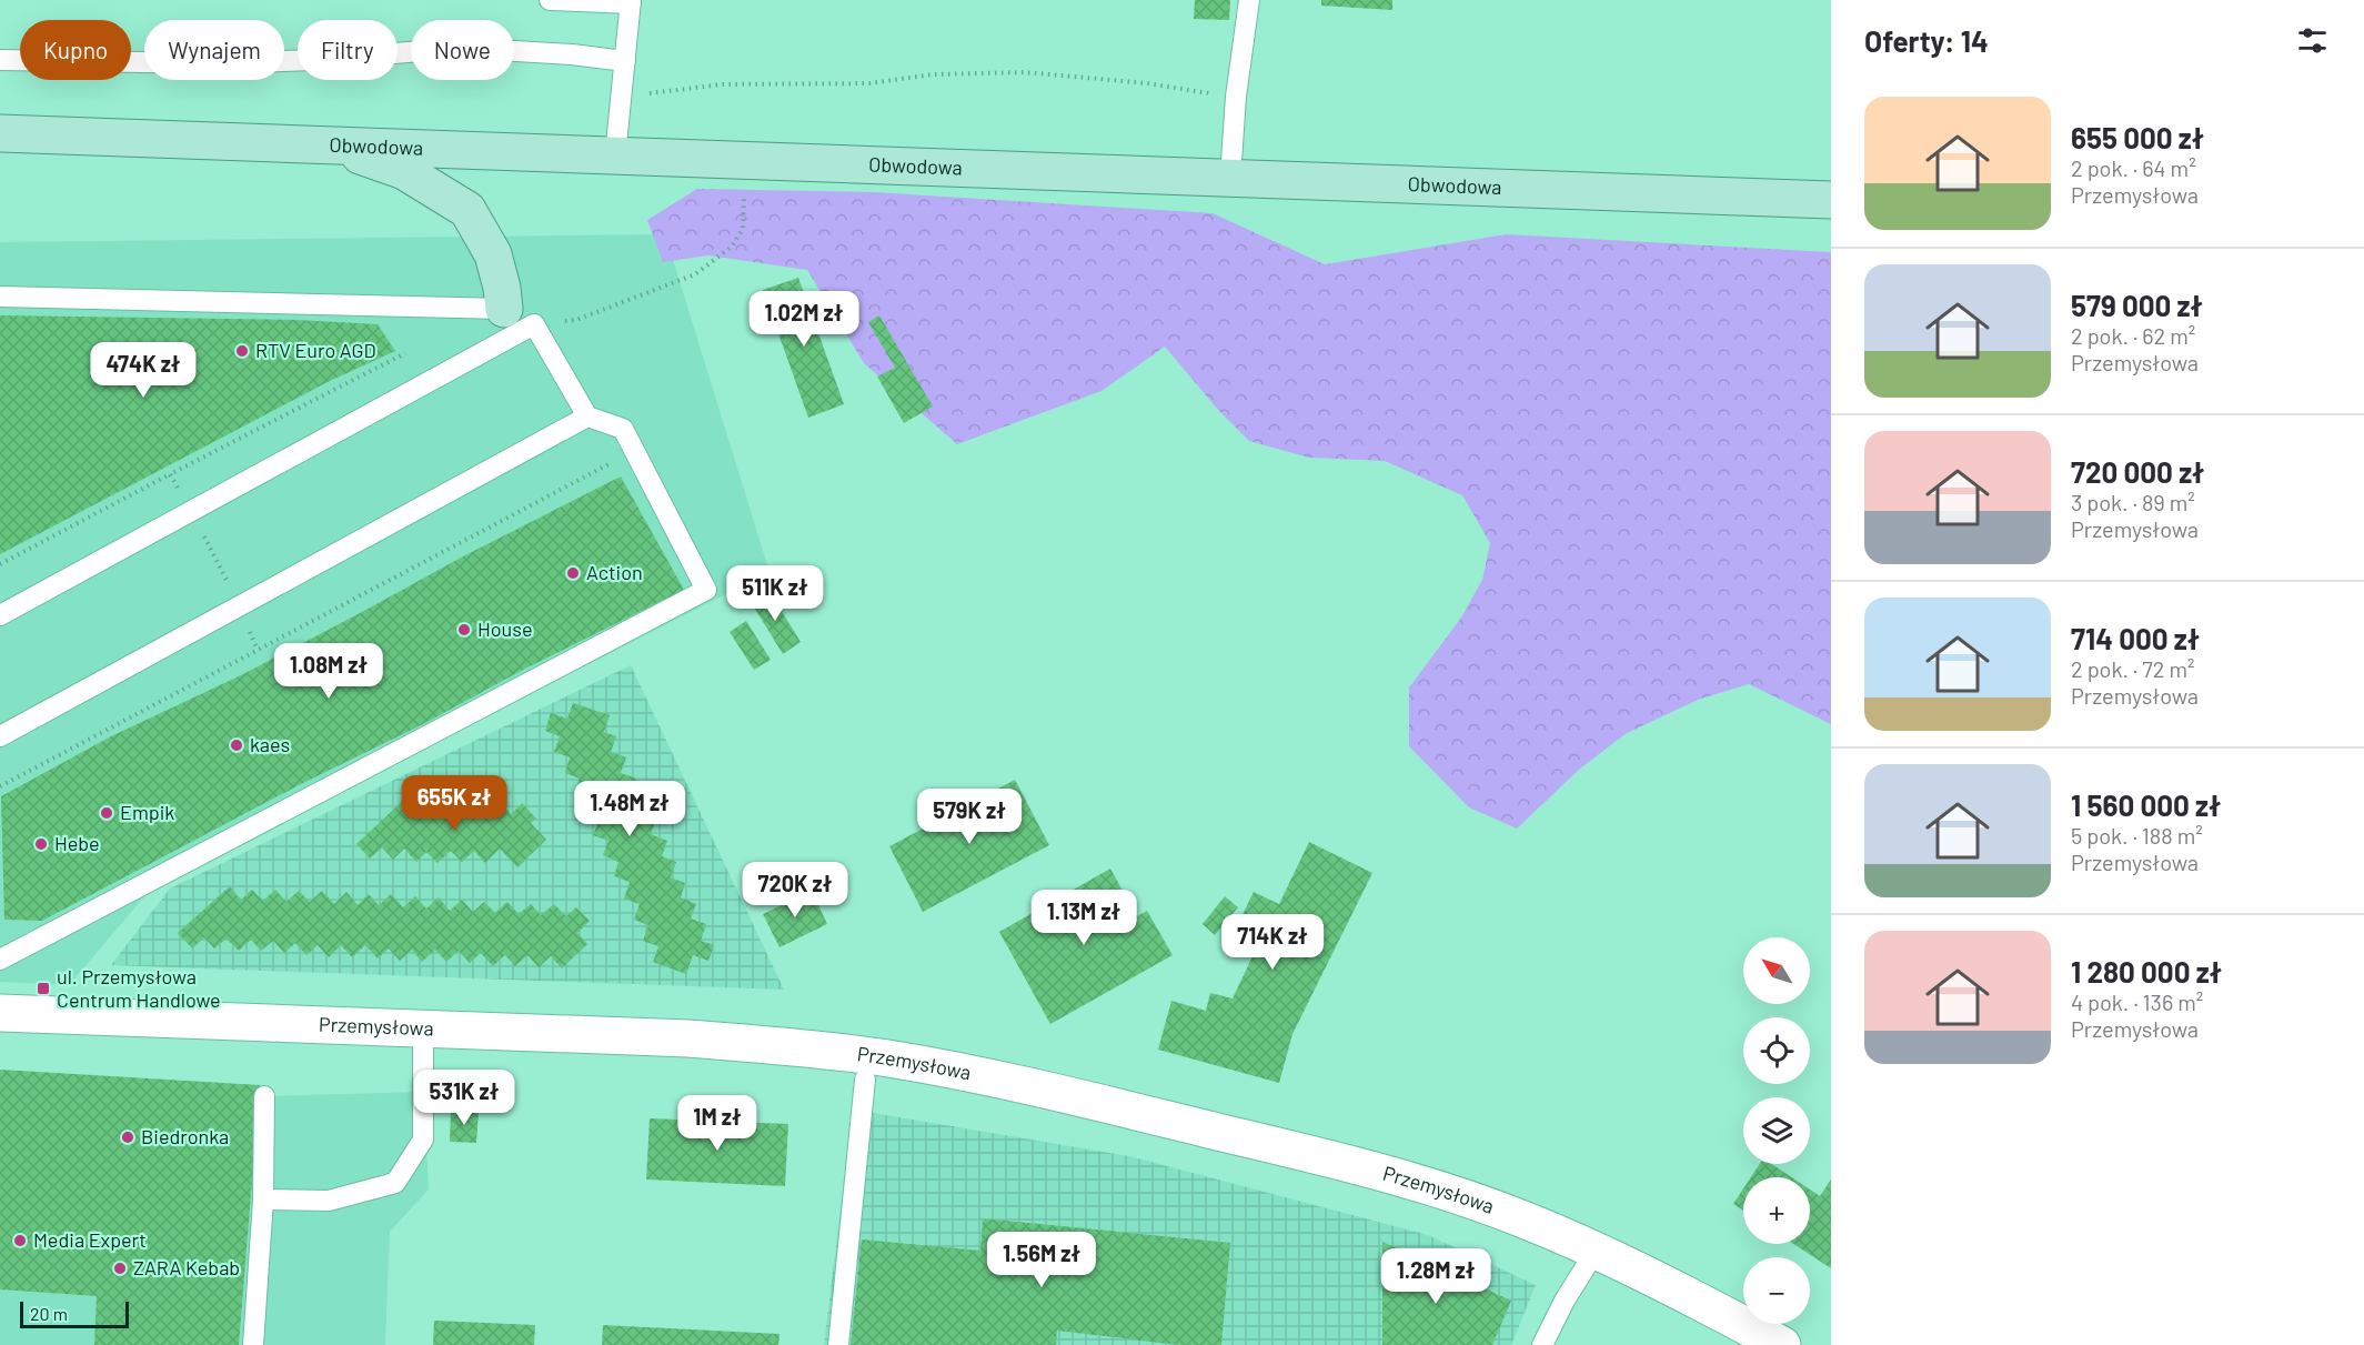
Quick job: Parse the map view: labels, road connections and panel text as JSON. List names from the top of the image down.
{
  "streets": {
    "main road": ["Obwodowa"],
    "street": ["Przemysłowa"]
  },
  "places": {
    "other": [
      "RTV Euro AGD",
      "Action",
      "House",
      "kaes",
      "Empik",
      "Hebe",
      "Biedronka",
      "Media Expert",
      "ZARA Kebab"
    ],
    "transit": ["ul. Przemysłowa Centrum Handlowe"]
  },
  "scale_bar": "20 m",
  "north": "top left",
  "page": {
    "heading": "Oferty: 14",
    "chip": [
      "Kupno",
      "Wynajem",
      "Filtry",
      "Nowe"
    ],
    "list": [
      {
        "name": "655 000 zł",
        "note": "2 pok. · 64 m² · Przemysłowa"
      },
      {
        "name": "579 000 zł",
        "note": "2 pok. · 62 m² · Przemysłowa"
      },
      {
        "name": "720 000 zł",
        "note": "3 pok. · 89 m² · Przemysłowa"
      },
      {
        "name": "714 000 zł",
        "note": "2 pok. · 72 m² · Przemysłowa"
      },
      {
        "name": "1 560 000 zł",
        "note": "5 pok. · 188 m² · Przemysłowa"
      },
      {
        "name": "1 280 000 zł",
        "note": "4 pok. · 136 m² · Przemysłowa"
      }
    ],
    "price": [
      "1.02M zł",
      "474K zł",
      "511K zł",
      "1.08M zł",
      "655K zł",
      "1.48M zł",
      "579K zł",
      "720K zł",
      "1.13M zł",
      "714K zł",
      "531K zł",
      "1M zł",
      "1.56M zł",
      "1.28M zł"
    ],
    "map_buttons": ["+", "−"],
    "scale": "20 m"
  }
}
